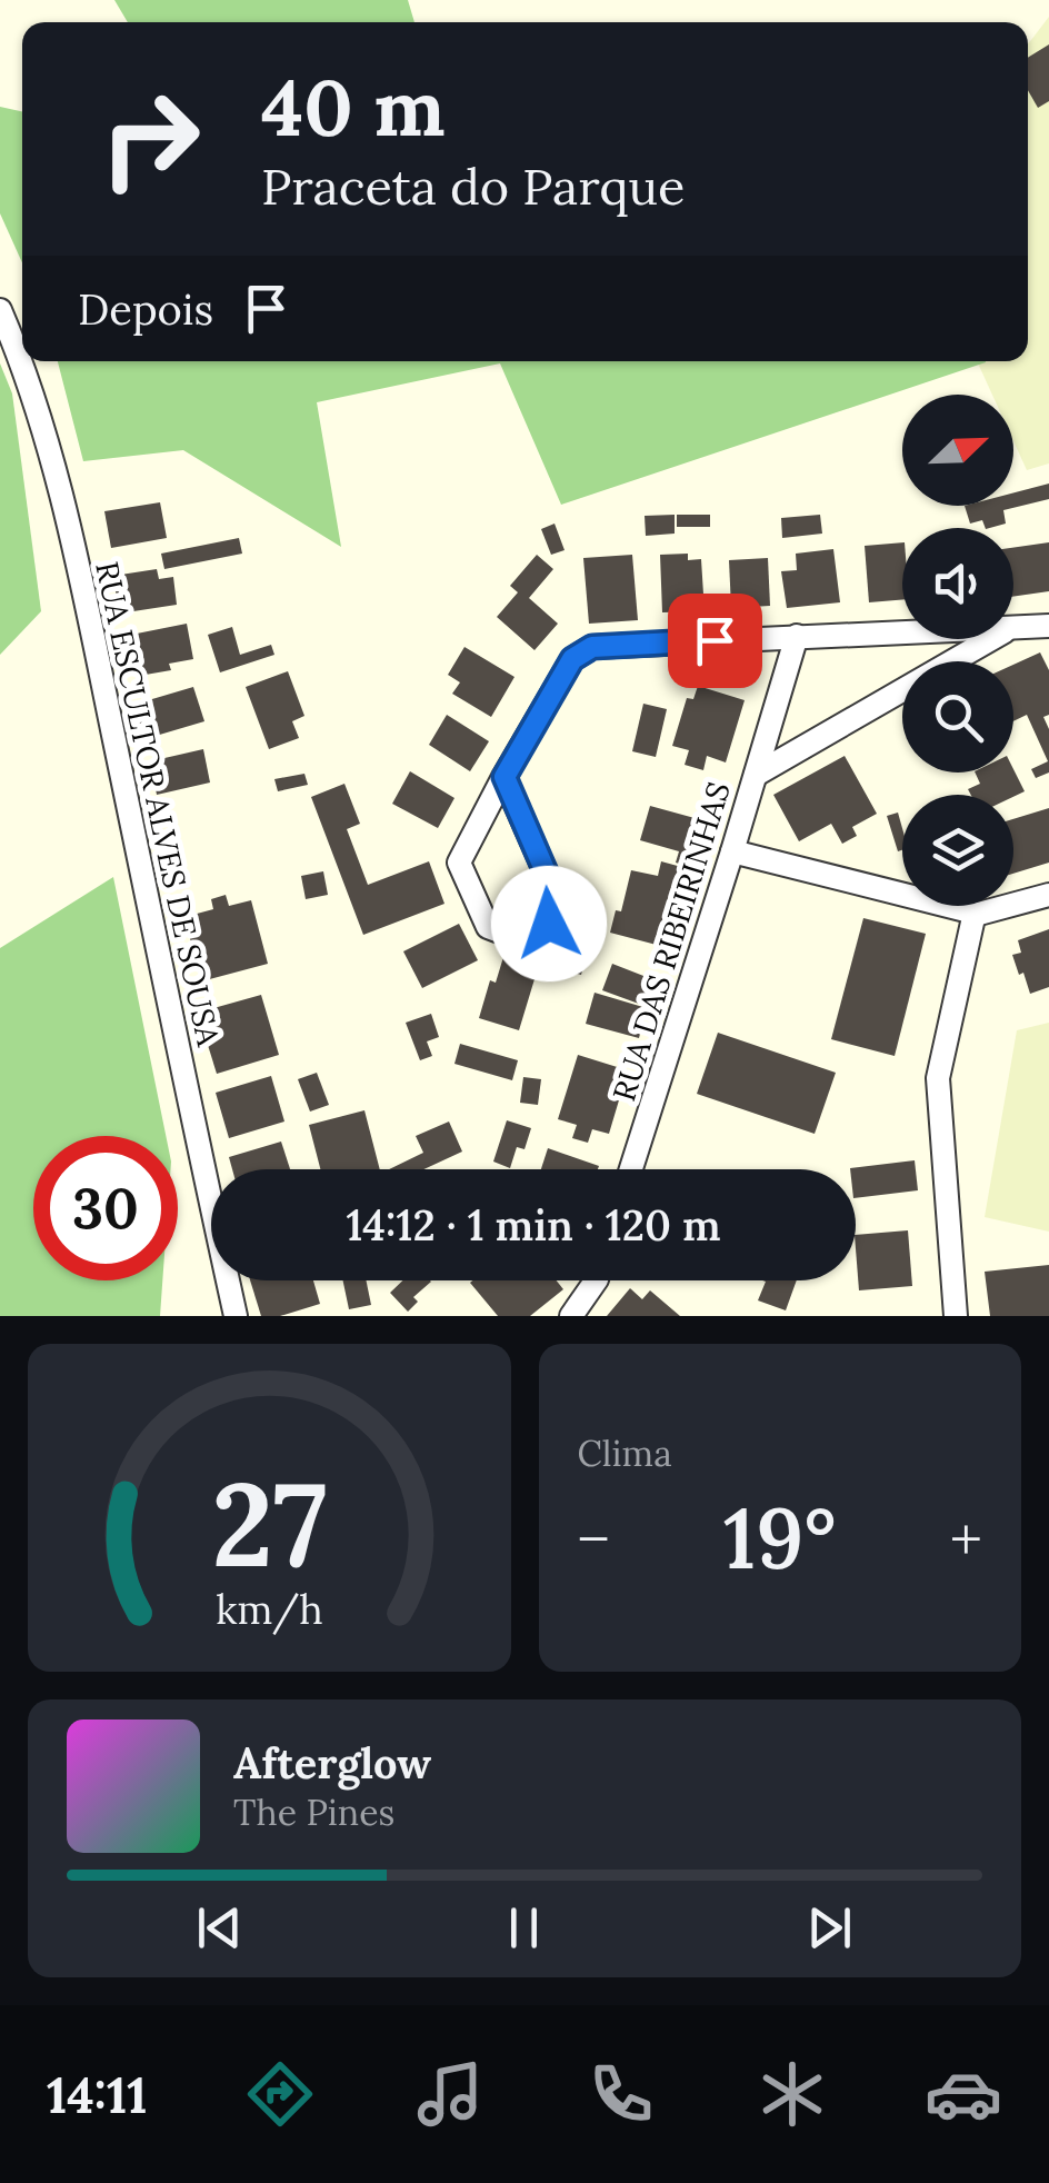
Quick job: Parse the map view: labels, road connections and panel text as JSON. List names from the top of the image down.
{
  "streets": {
    "street": ["RUA ESCULTOR ALVES DE SOUSA", "RUA DAS RIBEIRINHAS"]
  },
  "north": "top right",
  "page": {
    "turn": ["40 m", "Praceta do Parque"],
    "then": "Depois",
    "limit": "30",
    "trip": "14:12 · 1 min · 120 m",
    "tile": "Clima",
    "heat": ["−", "19°", "+"],
    "song": ["Afterglow", "The Pines"],
    "tabs": "14:11",
    "gauge": ["27", "km/h"]
  }
}
